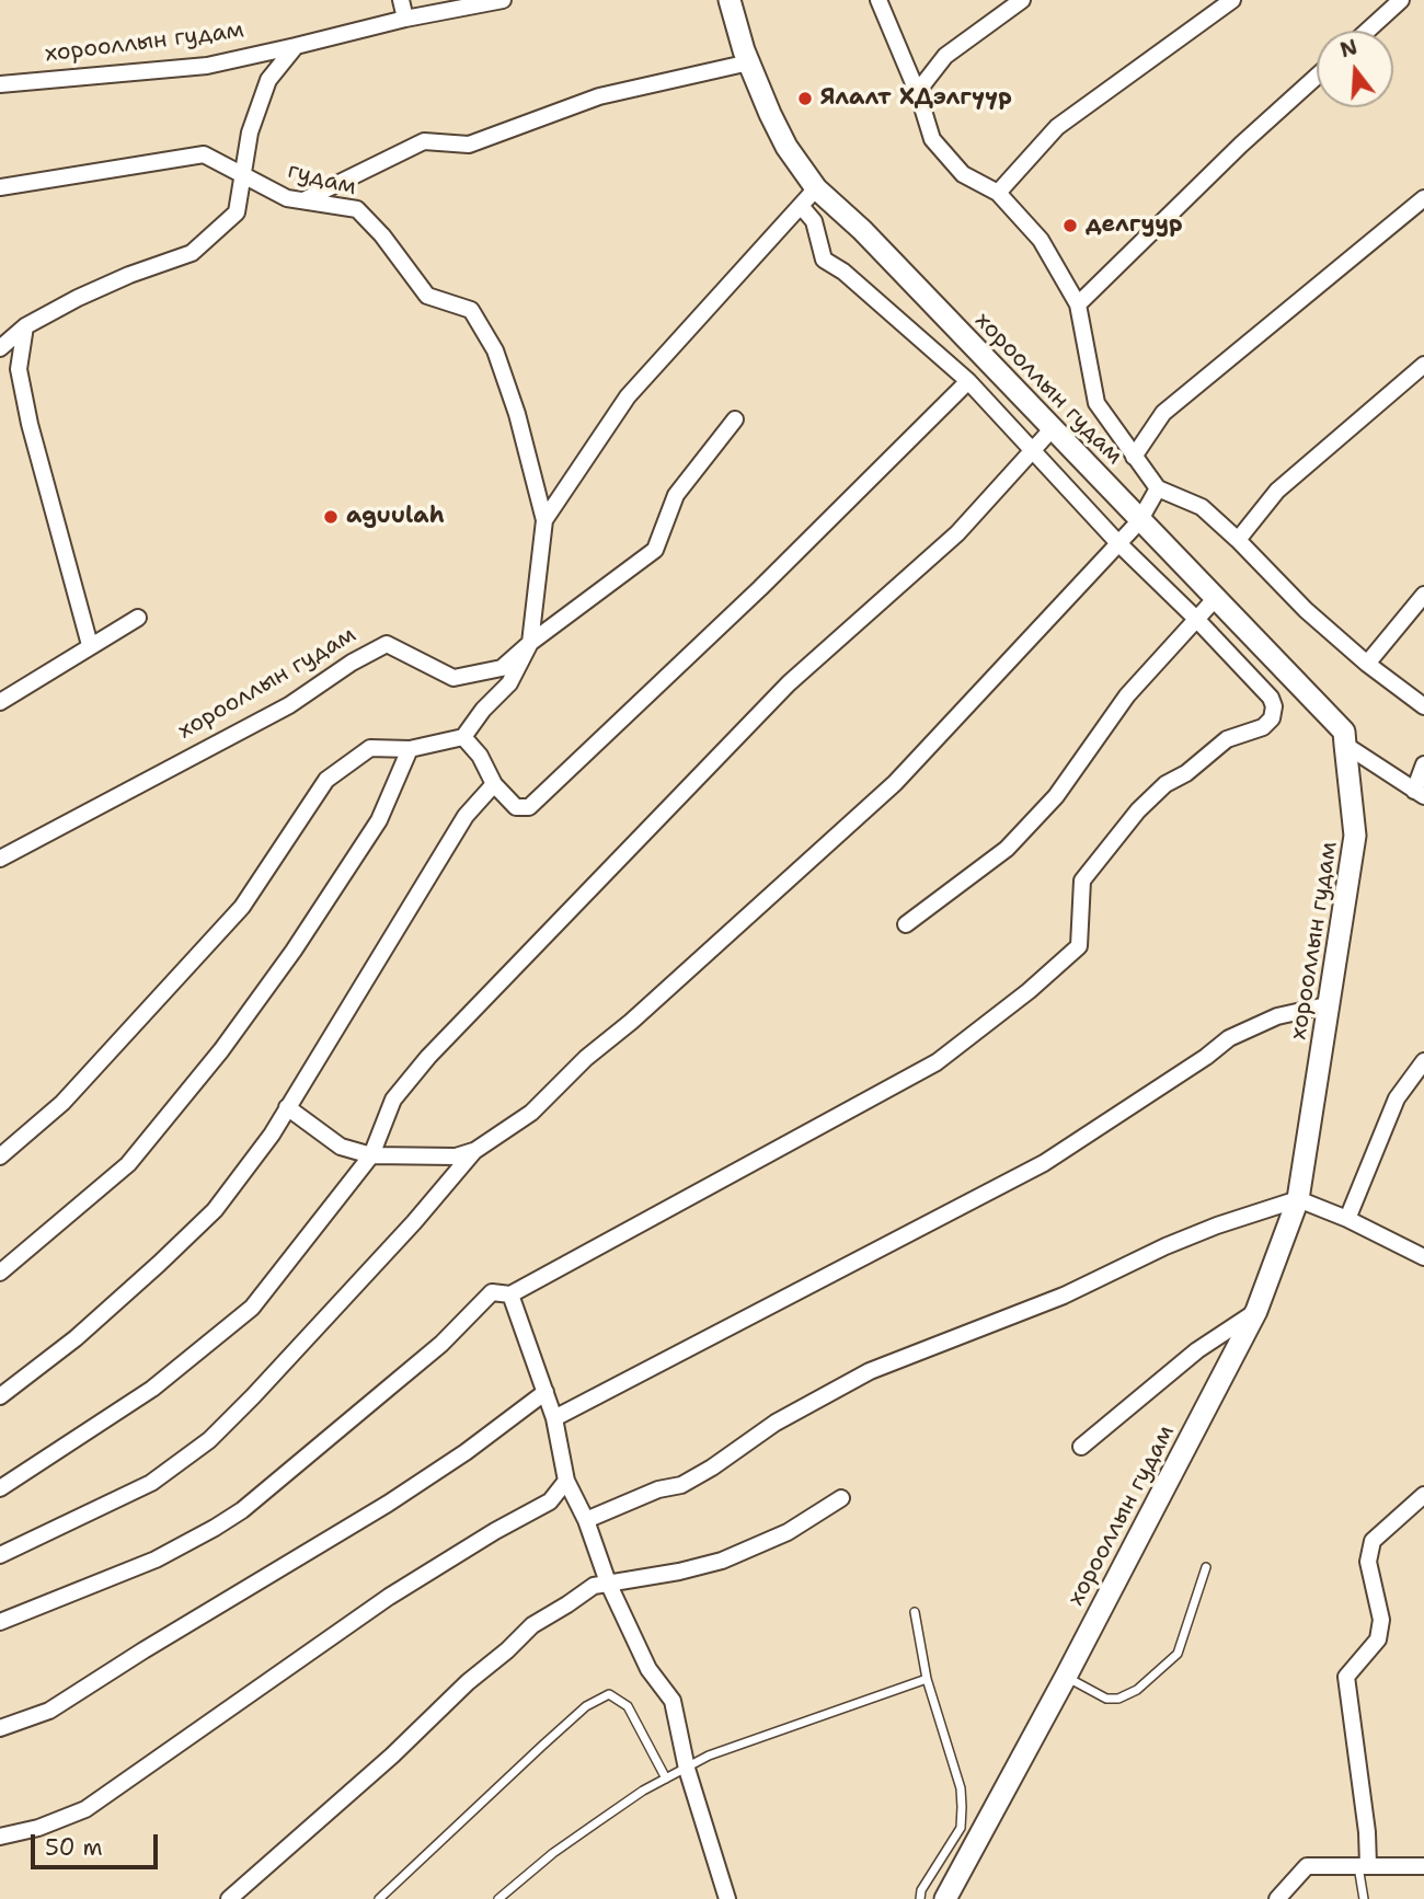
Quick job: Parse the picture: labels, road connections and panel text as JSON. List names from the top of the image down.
{
  "streets": {
    "main road": ["хорооллын гудам"],
    "street": ["гудам"]
  },
  "places": ["Ялалт ХДэлгүүр", "делгуур", "aguulah"],
  "scale_bar": "50 m",
  "north": "top"
}
